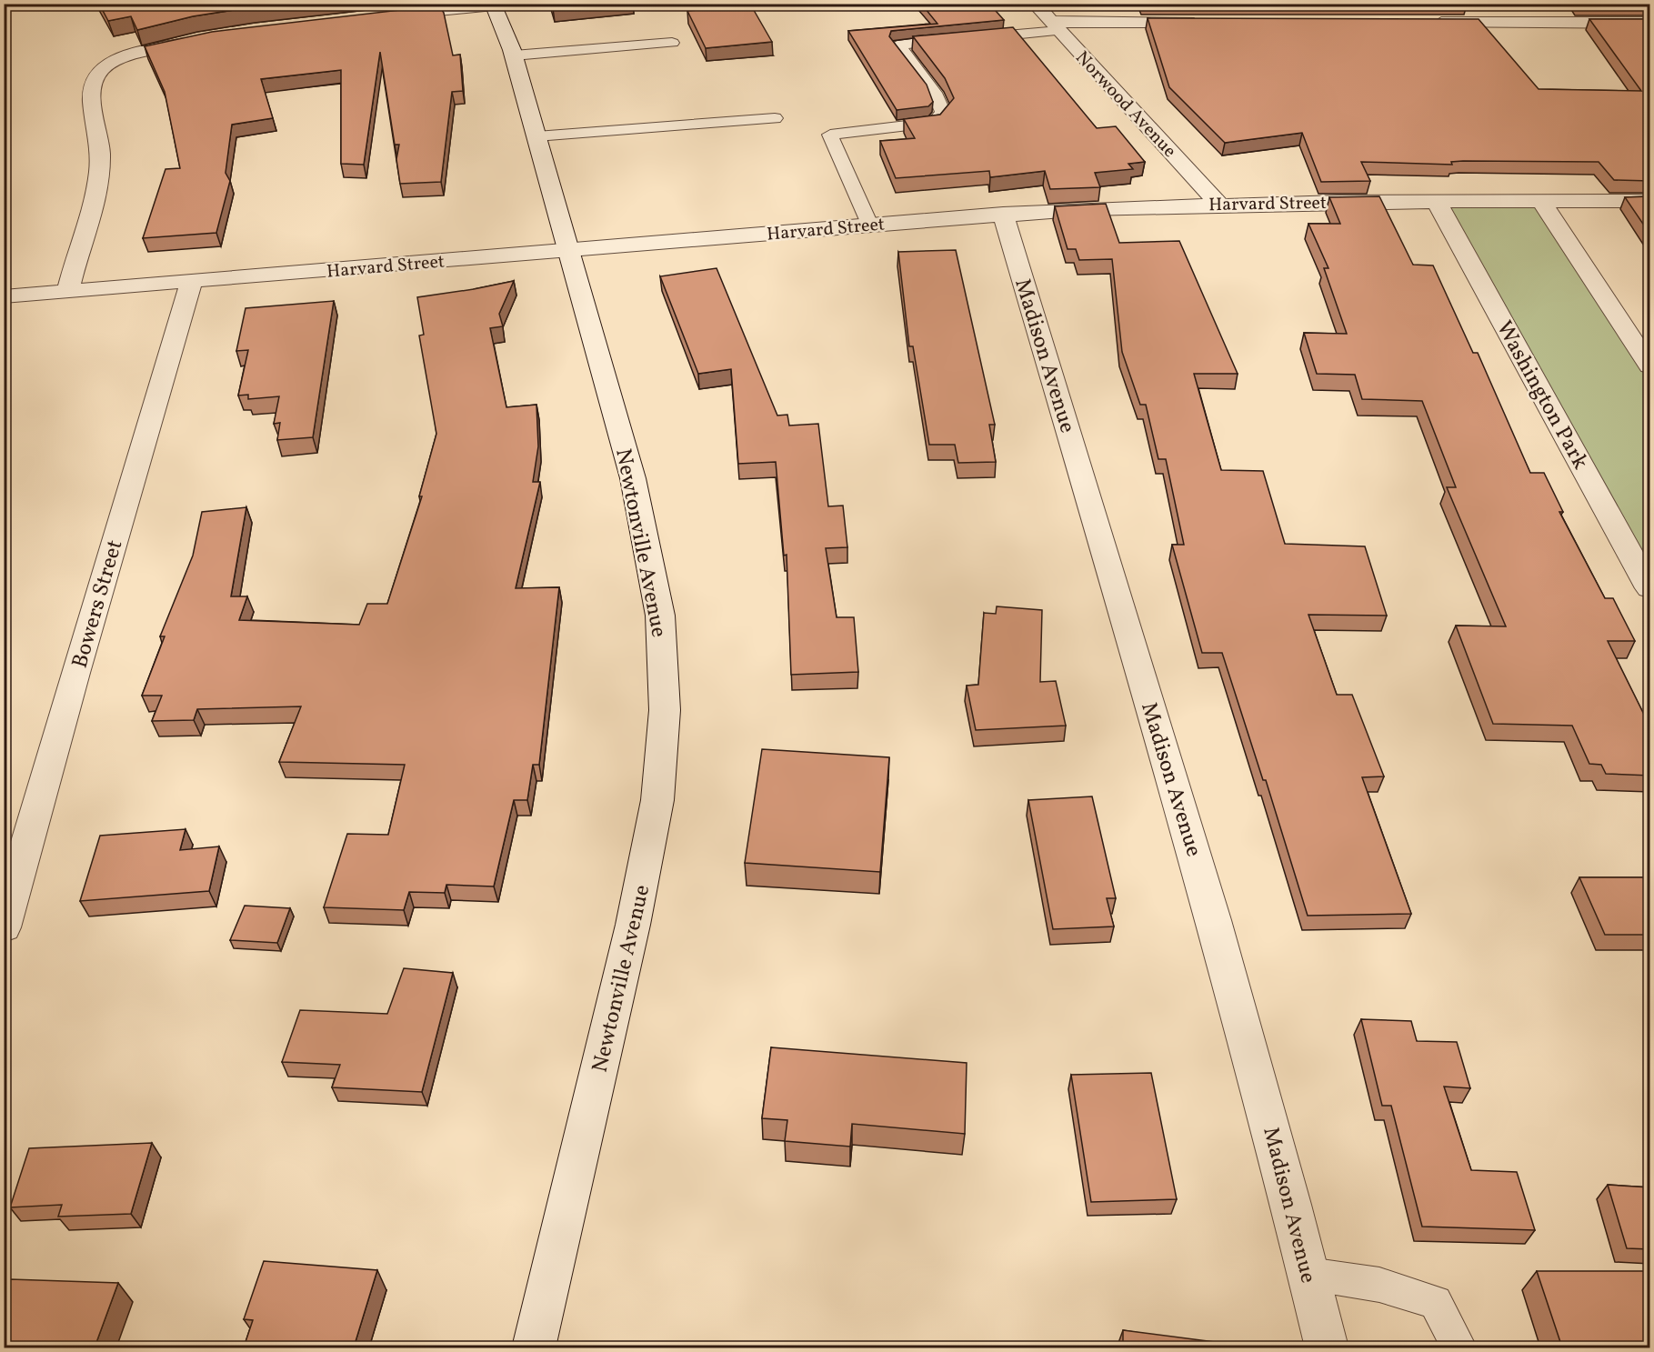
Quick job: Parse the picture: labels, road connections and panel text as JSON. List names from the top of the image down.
{
  "streets": {
    "street": [
      "Norwood Avenue",
      "Harvard Street",
      "Madison Avenue",
      "Washington Park",
      "Newtonville Avenue",
      "Bowers Street"
    ]
  },
  "crossings": [
    ["Norwood Avenue", "Harvard Street"],
    ["Harvard Street", "Madison Avenue"],
    ["Harvard Street", "Washington Park"],
    ["Harvard Street", "Newtonville Avenue"],
    ["Harvard Street", "Bowers Street"]
  ]
}
